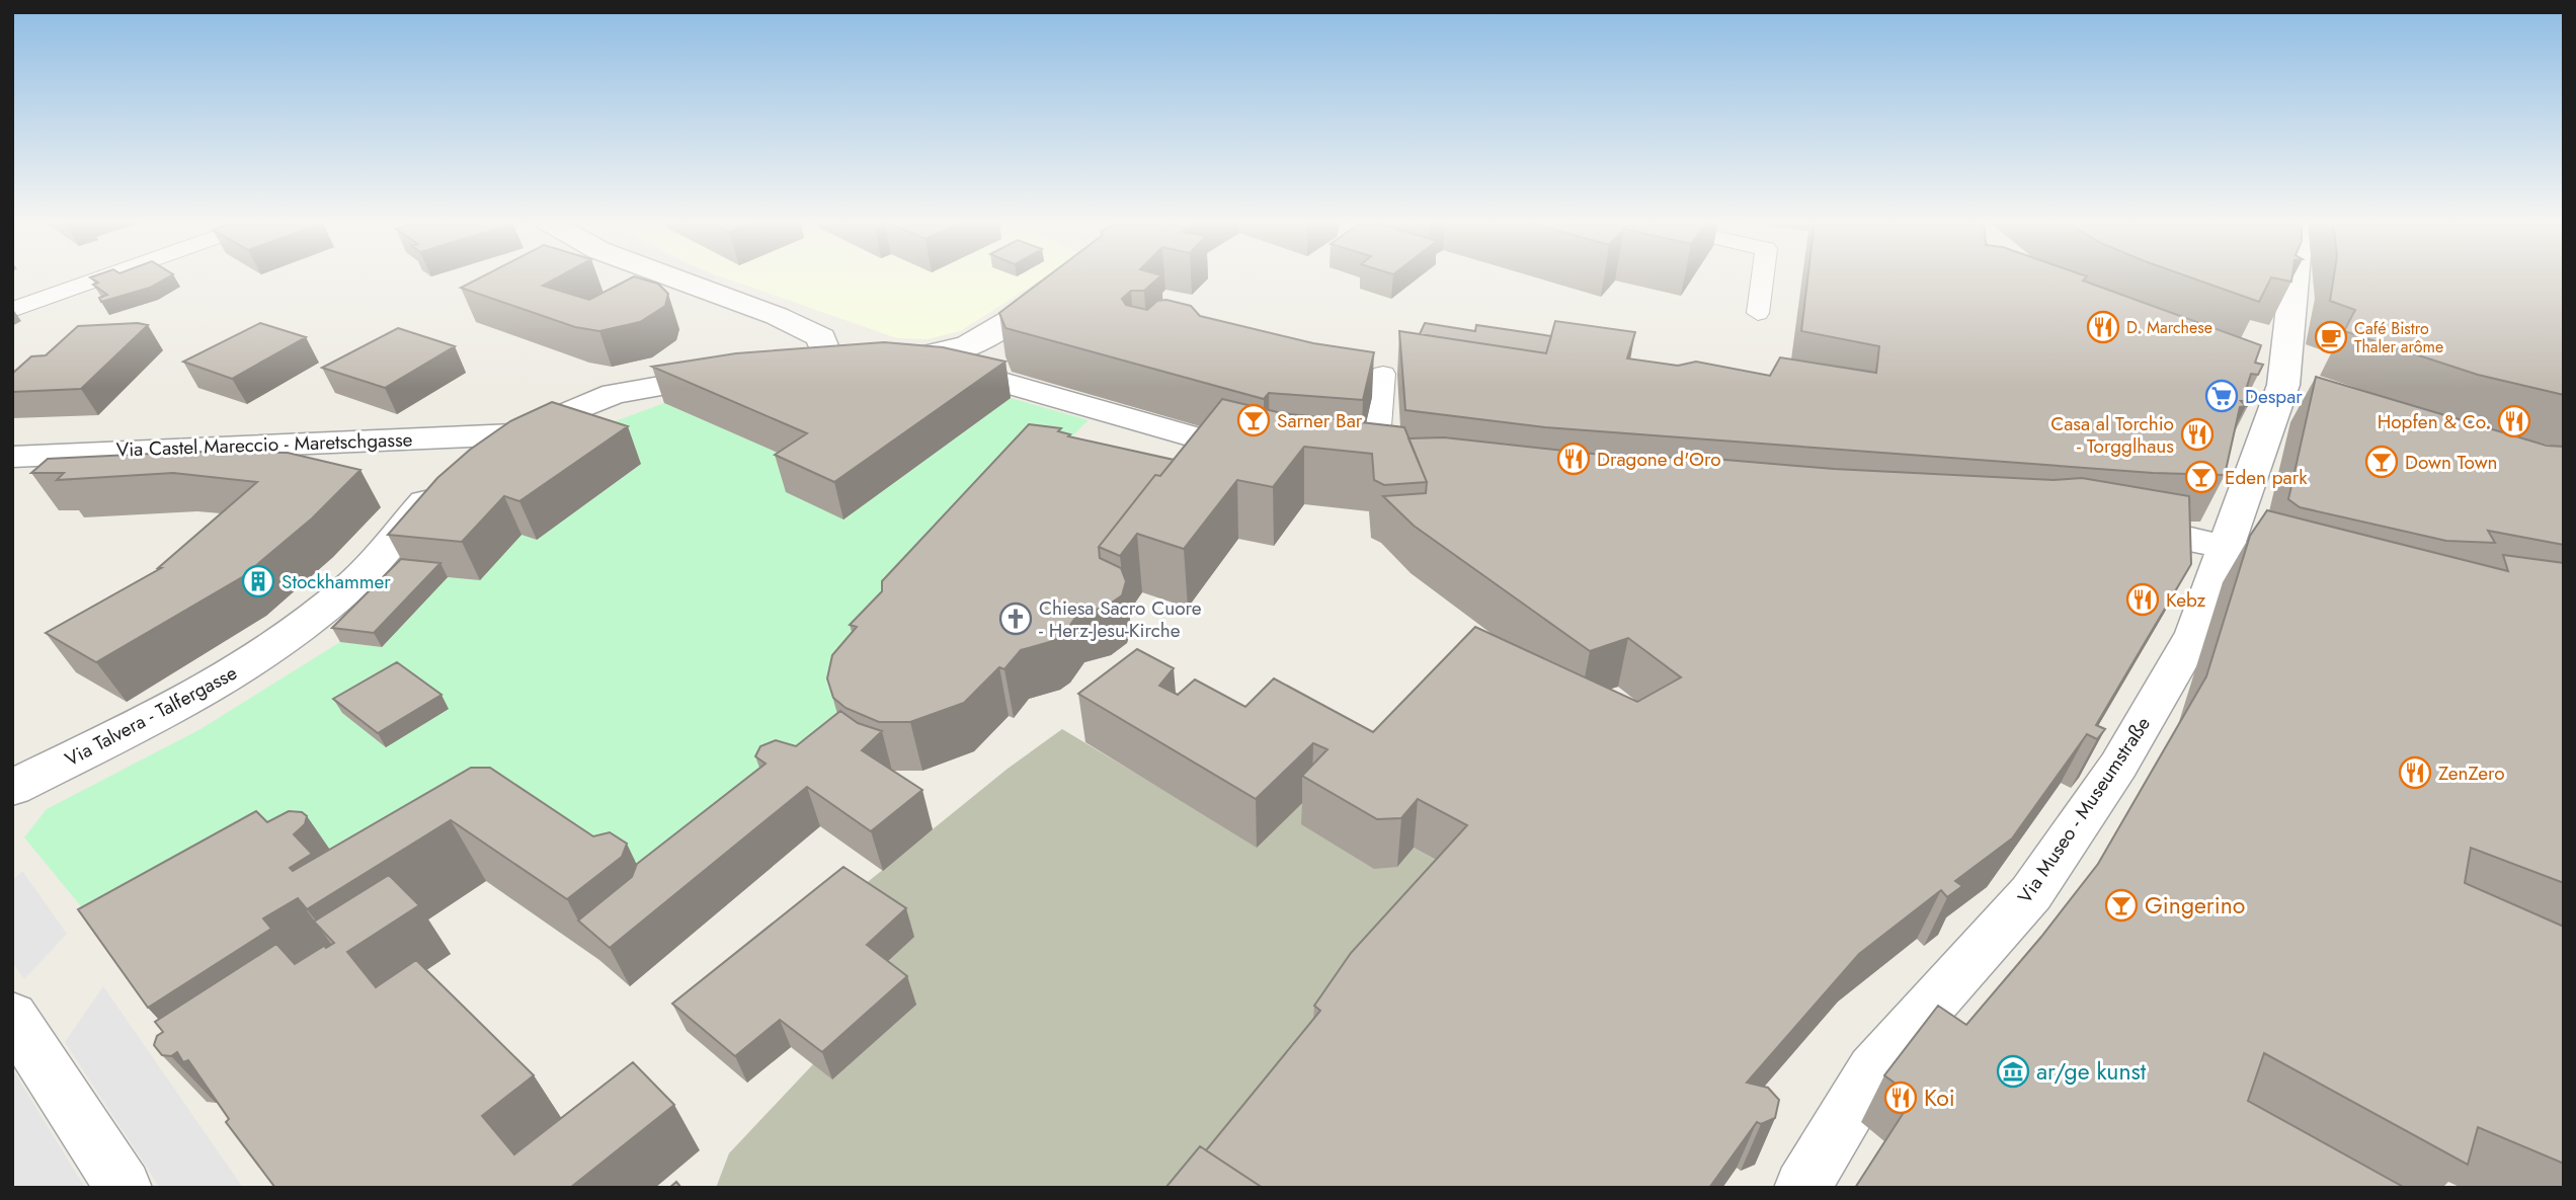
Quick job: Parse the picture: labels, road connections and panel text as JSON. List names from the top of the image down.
{
  "streets": {
    "street": ["Via Castel Mareccio - Maretschgasse", "Via Talvera - Talfergasse", "Via Museo - Museumstraße"]
  },
  "crossings": [
    ["Via Castel Mareccio - Maretschgasse", "Via Talvera - Talfergasse"]
  ],
  "places": {
    "restaurant": [
      "D. Marchese",
      "Hopfen & Co.",
      "Casa al Torchio - Torgglhaus",
      "Dragone d'Oro",
      "Kebz",
      "ZenZero",
      "Koi"
    ],
    "cafe": ["Café Bistro Thaler arôme"],
    "supermarket": ["Despar"],
    "bar": [
      "Sarner Bar",
      "Down Town",
      "Eden park",
      "Gingerino"
    ],
    "building": ["Stockhammer"],
    "church": ["Chiesa Sacro Cuore - Herz-Jesu-Kirche"],
    "museum": ["ar/ge kunst"]
  }
}
